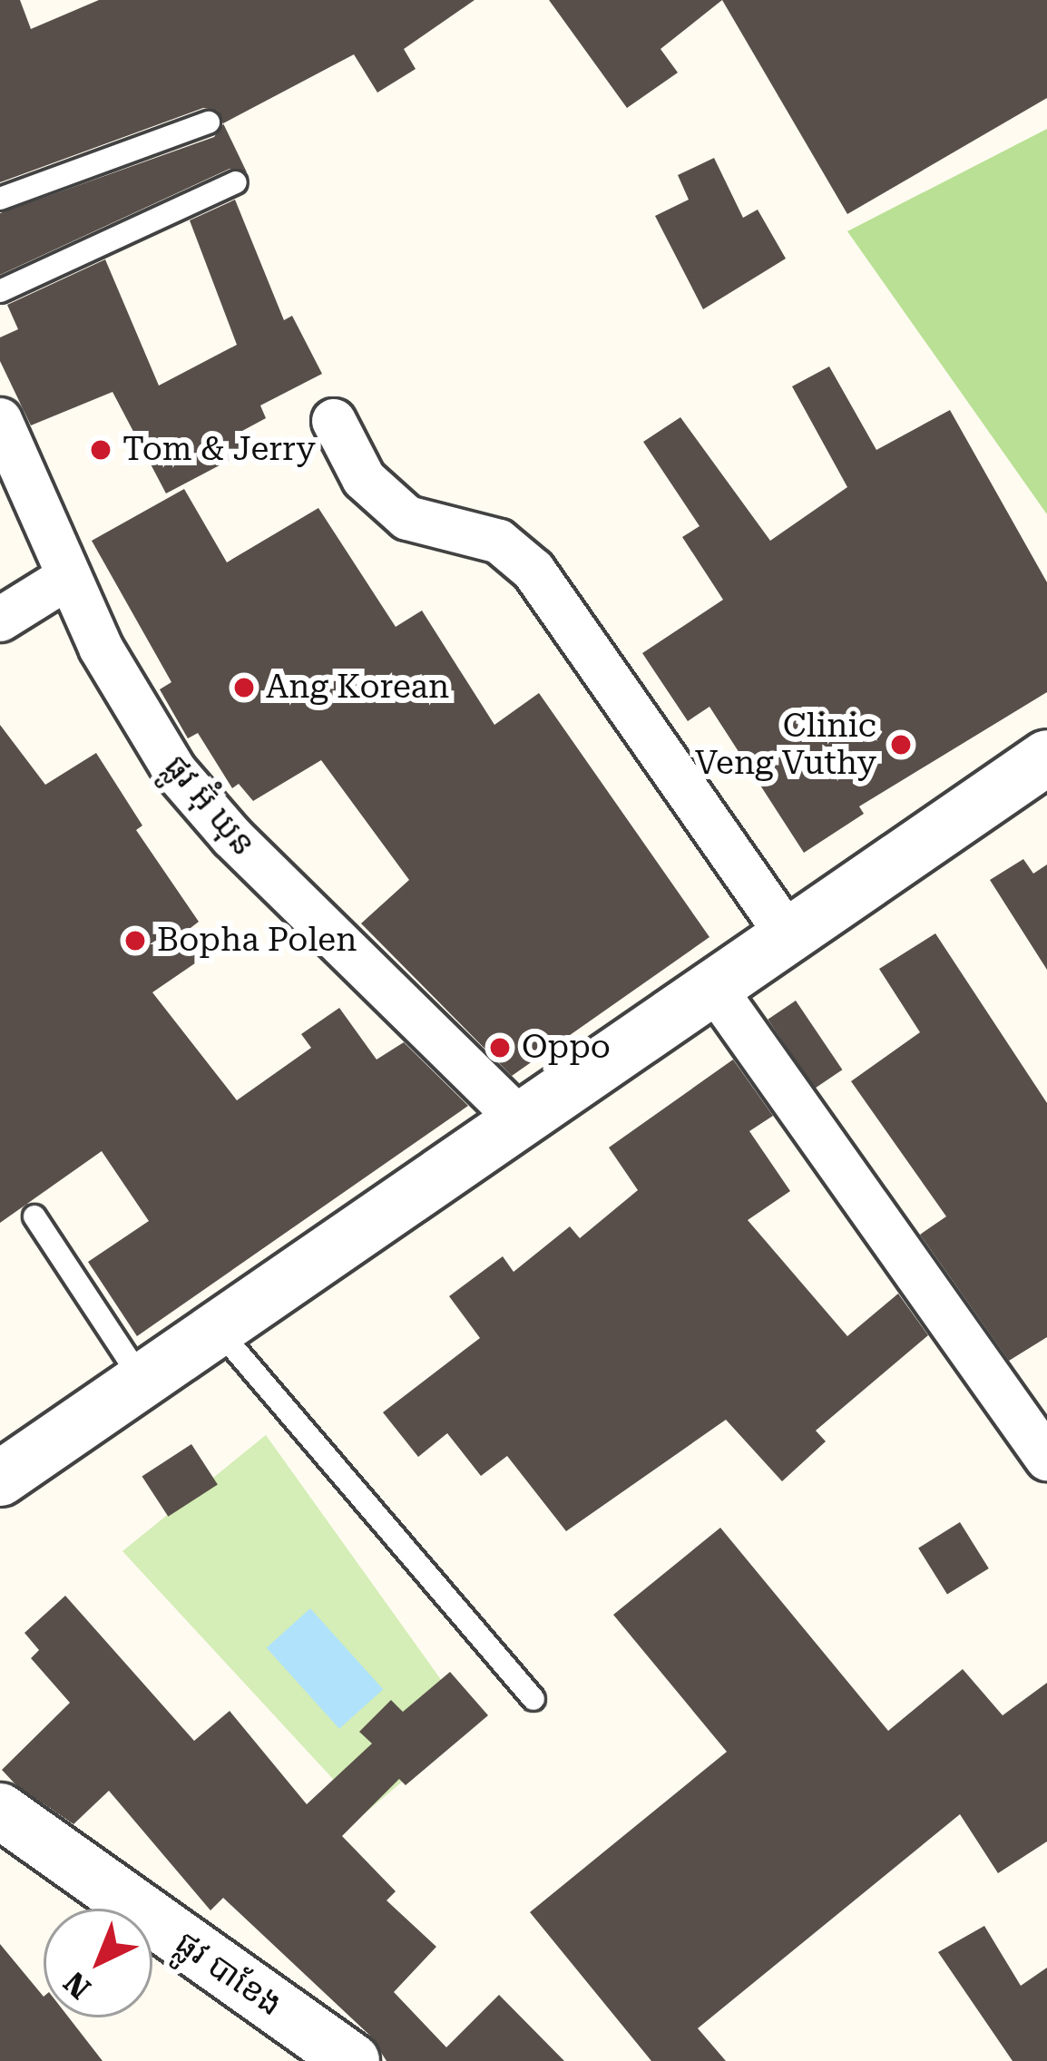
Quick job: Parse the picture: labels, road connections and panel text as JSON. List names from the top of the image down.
{
  "streets": {
    "street": ["ផ្លូវ អ៊ុំ ឃុន", "ផ្លូវ បាខែង"]
  },
  "places": [
    "Tom & Jerry",
    "Ang Korean",
    "Clinic Veng Vuthy",
    "Bopha Polen",
    "Oppo"
  ],
  "north": "bottom left"
}
